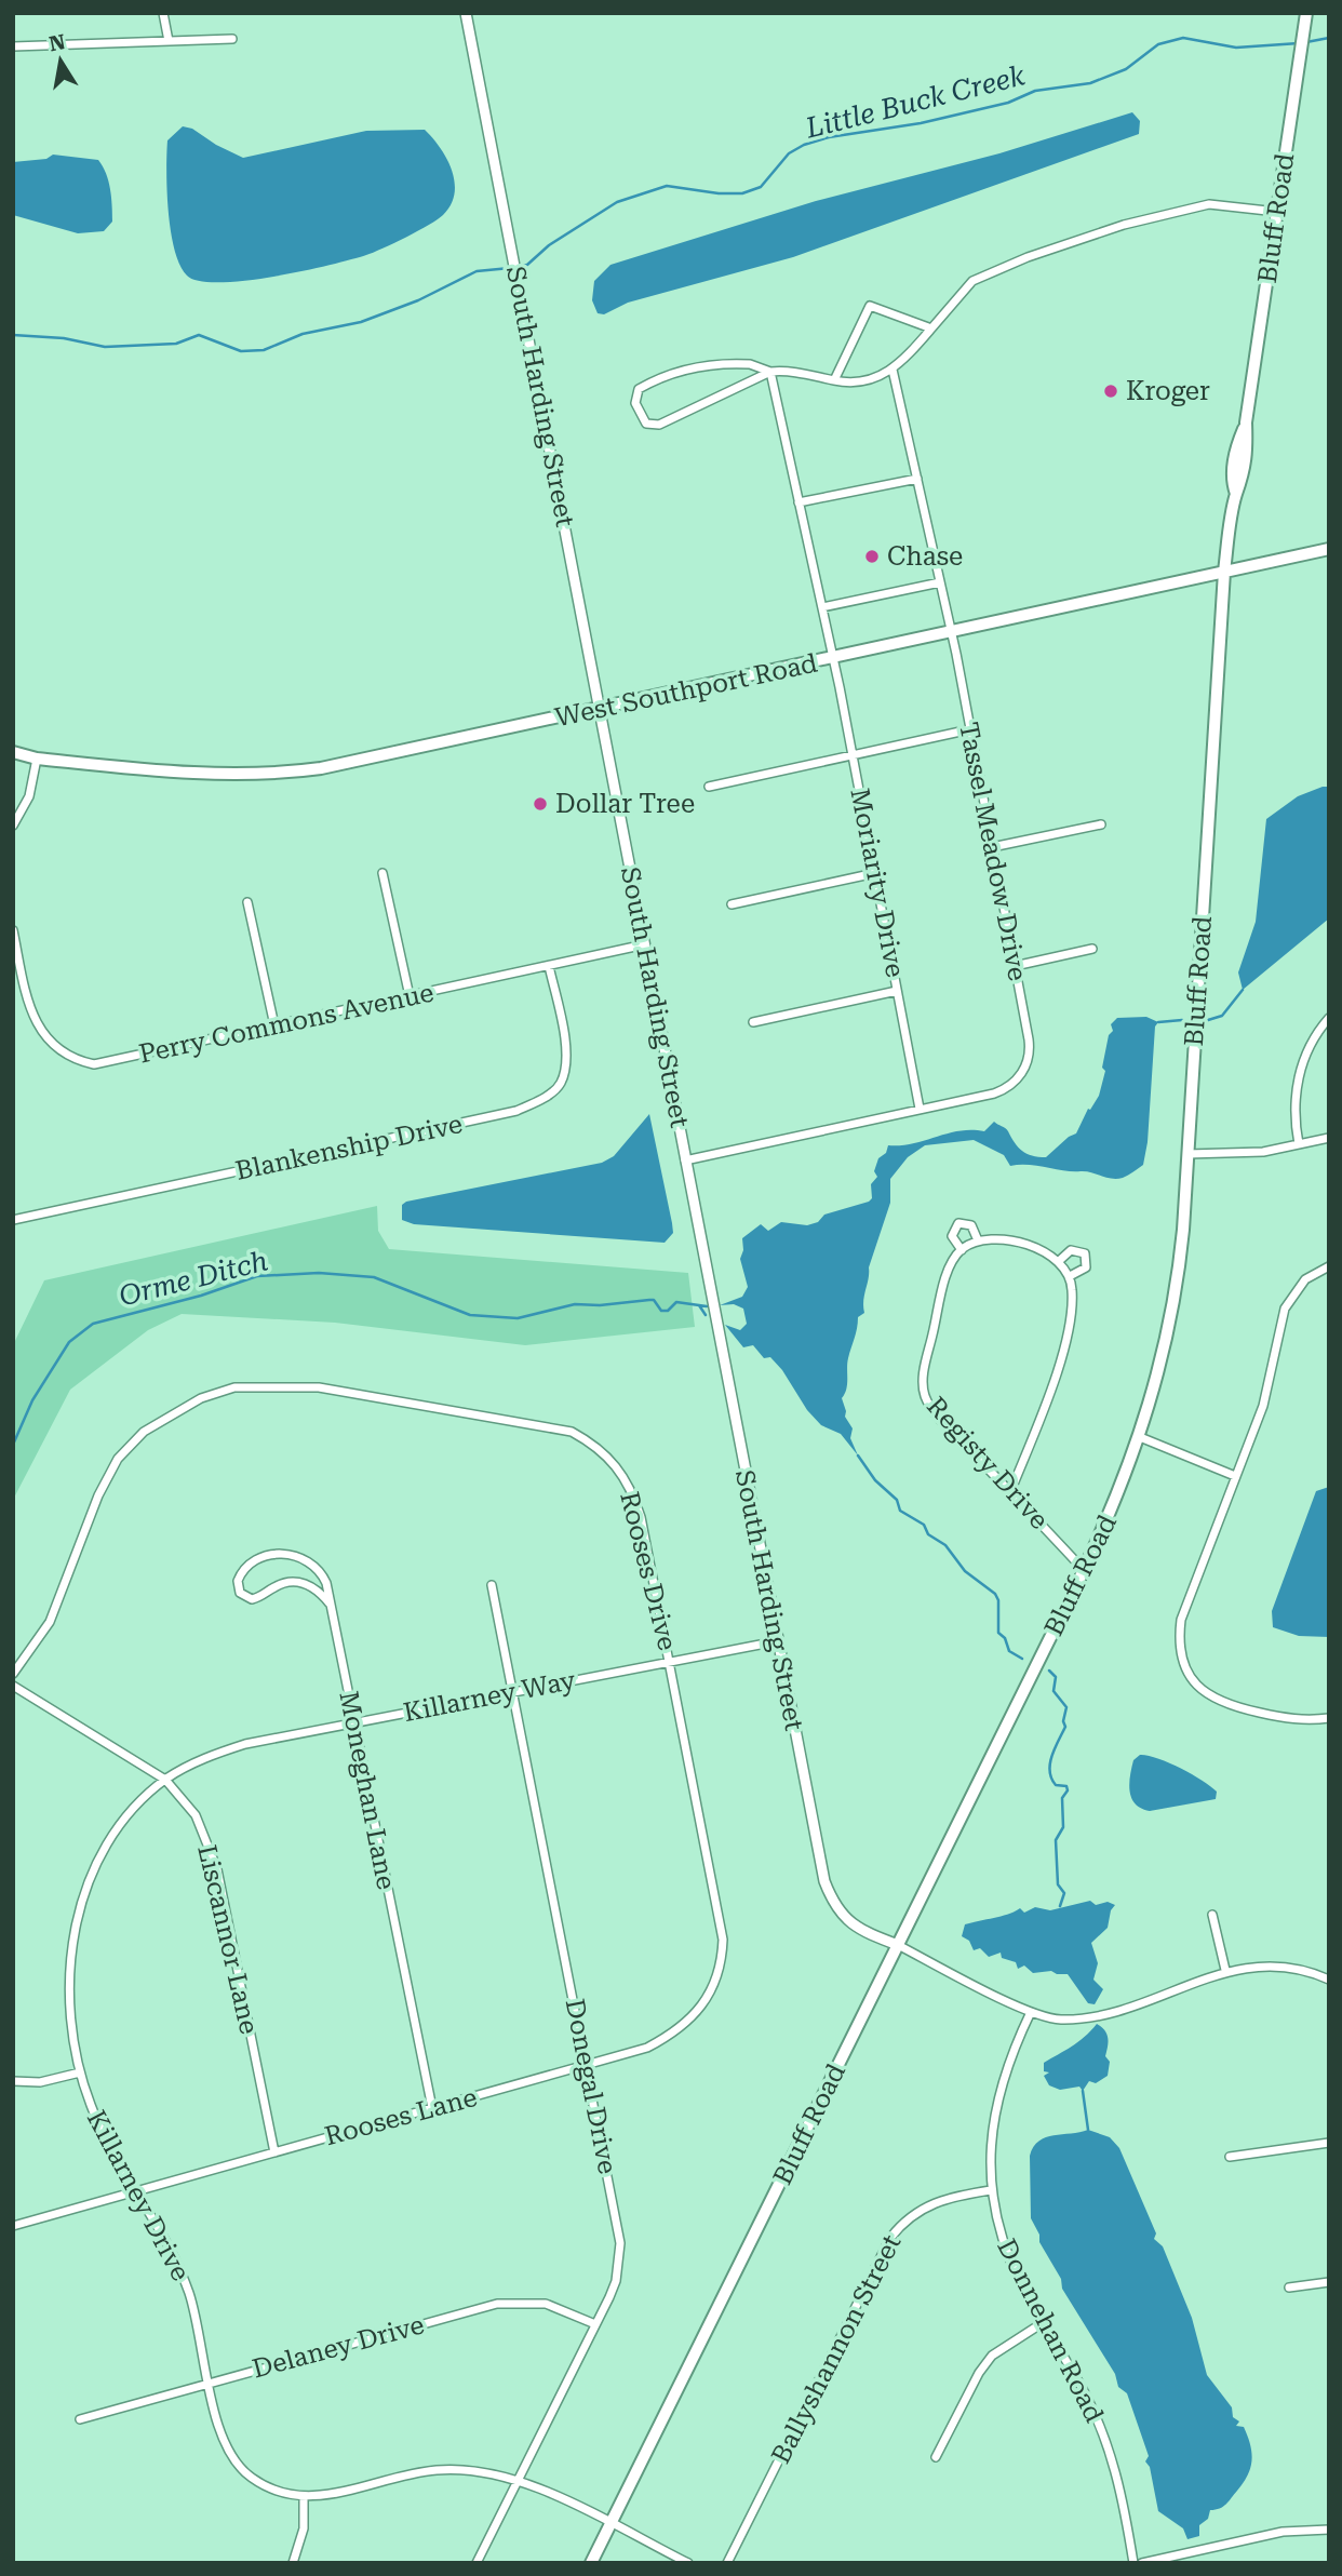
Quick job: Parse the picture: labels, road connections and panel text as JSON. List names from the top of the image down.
{
  "streets": {
    "main road": ["Bluff Road", "West Southport Road"],
    "street": [
      "South Harding Street",
      "Tassel Meadow Drive",
      "Moriarity Drive",
      "Perry Commons Avenue",
      "Blankenship Drive",
      "Registy Drive",
      "Rooses Drive",
      "Killarney Way",
      "Moneghan Lane",
      "Liscannor Lane",
      "Donegal Drive",
      "Rooses Lane",
      "Killarney Drive",
      "Donnehan Road",
      "Delaney Drive",
      "Ballyshannon Street"
    ]
  },
  "crossings": [
    ["Bluff Road", "South Harding Street"],
    ["Bluff Road", "West Southport Road"],
    ["Bluff Road", "Registy Drive"],
    ["Bluff Road", "Killarney Drive"],
    ["South Harding Street", "West Southport Road"],
    ["South Harding Street", "Perry Commons Avenue"],
    ["South Harding Street", "Killarney Way"],
    ["West Southport Road", "Tassel Meadow Drive"],
    ["West Southport Road", "Moriarity Drive"],
    ["Tassel Meadow Drive", "Moriarity Drive"],
    ["Perry Commons Avenue", "Blankenship Drive"],
    ["Rooses Drive", "Killarney Way"],
    ["Rooses Drive", "Rooses Lane"],
    ["Killarney Way", "Moneghan Lane"],
    ["Killarney Way", "Liscannor Lane"],
    ["Killarney Way", "Donegal Drive"],
    ["Killarney Way", "Killarney Drive"],
    ["Moneghan Lane", "Rooses Lane"],
    ["Liscannor Lane", "Rooses Lane"],
    ["Liscannor Lane", "Killarney Drive"],
    ["Donegal Drive", "Rooses Lane"],
    ["Donegal Drive", "Killarney Drive"],
    ["Donegal Drive", "Delaney Drive"],
    ["Rooses Lane", "Killarney Drive"],
    ["Killarney Drive", "Delaney Drive"],
    ["Donnehan Road", "Ballyshannon Street"]
  ],
  "water": ["Little Buck Creek", "Orme Ditch"],
  "places": ["Kroger", "Chase", "Dollar Tree"],
  "north": "top"
}
